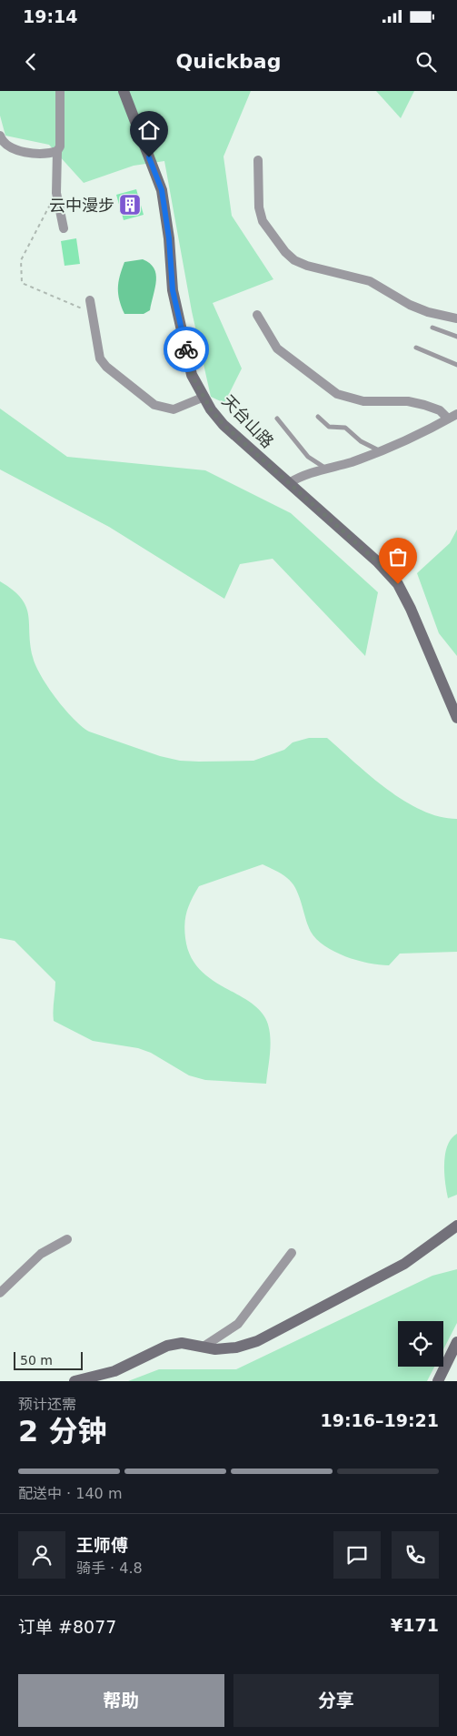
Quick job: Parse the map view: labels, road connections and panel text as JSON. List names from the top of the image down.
{
  "streets": {
    "street": ["天台山路"]
  },
  "places": {
    "building": ["云中漫步"]
  },
  "scale_bar": "50 m",
  "page": {
    "status": "19:14",
    "header": "Quickbag",
    "scale": "50 m",
    "heading": ["2 分钟", "预计还需", "19:16–19:21"],
    "panel": [
      "王师傅",
      "骑手 · 4.8",
      "订单 #8077",
      "¥171"
    ],
    "bar": "配送中 · 140 m",
    "buttons": ["帮助", "分享"]
  }
}
